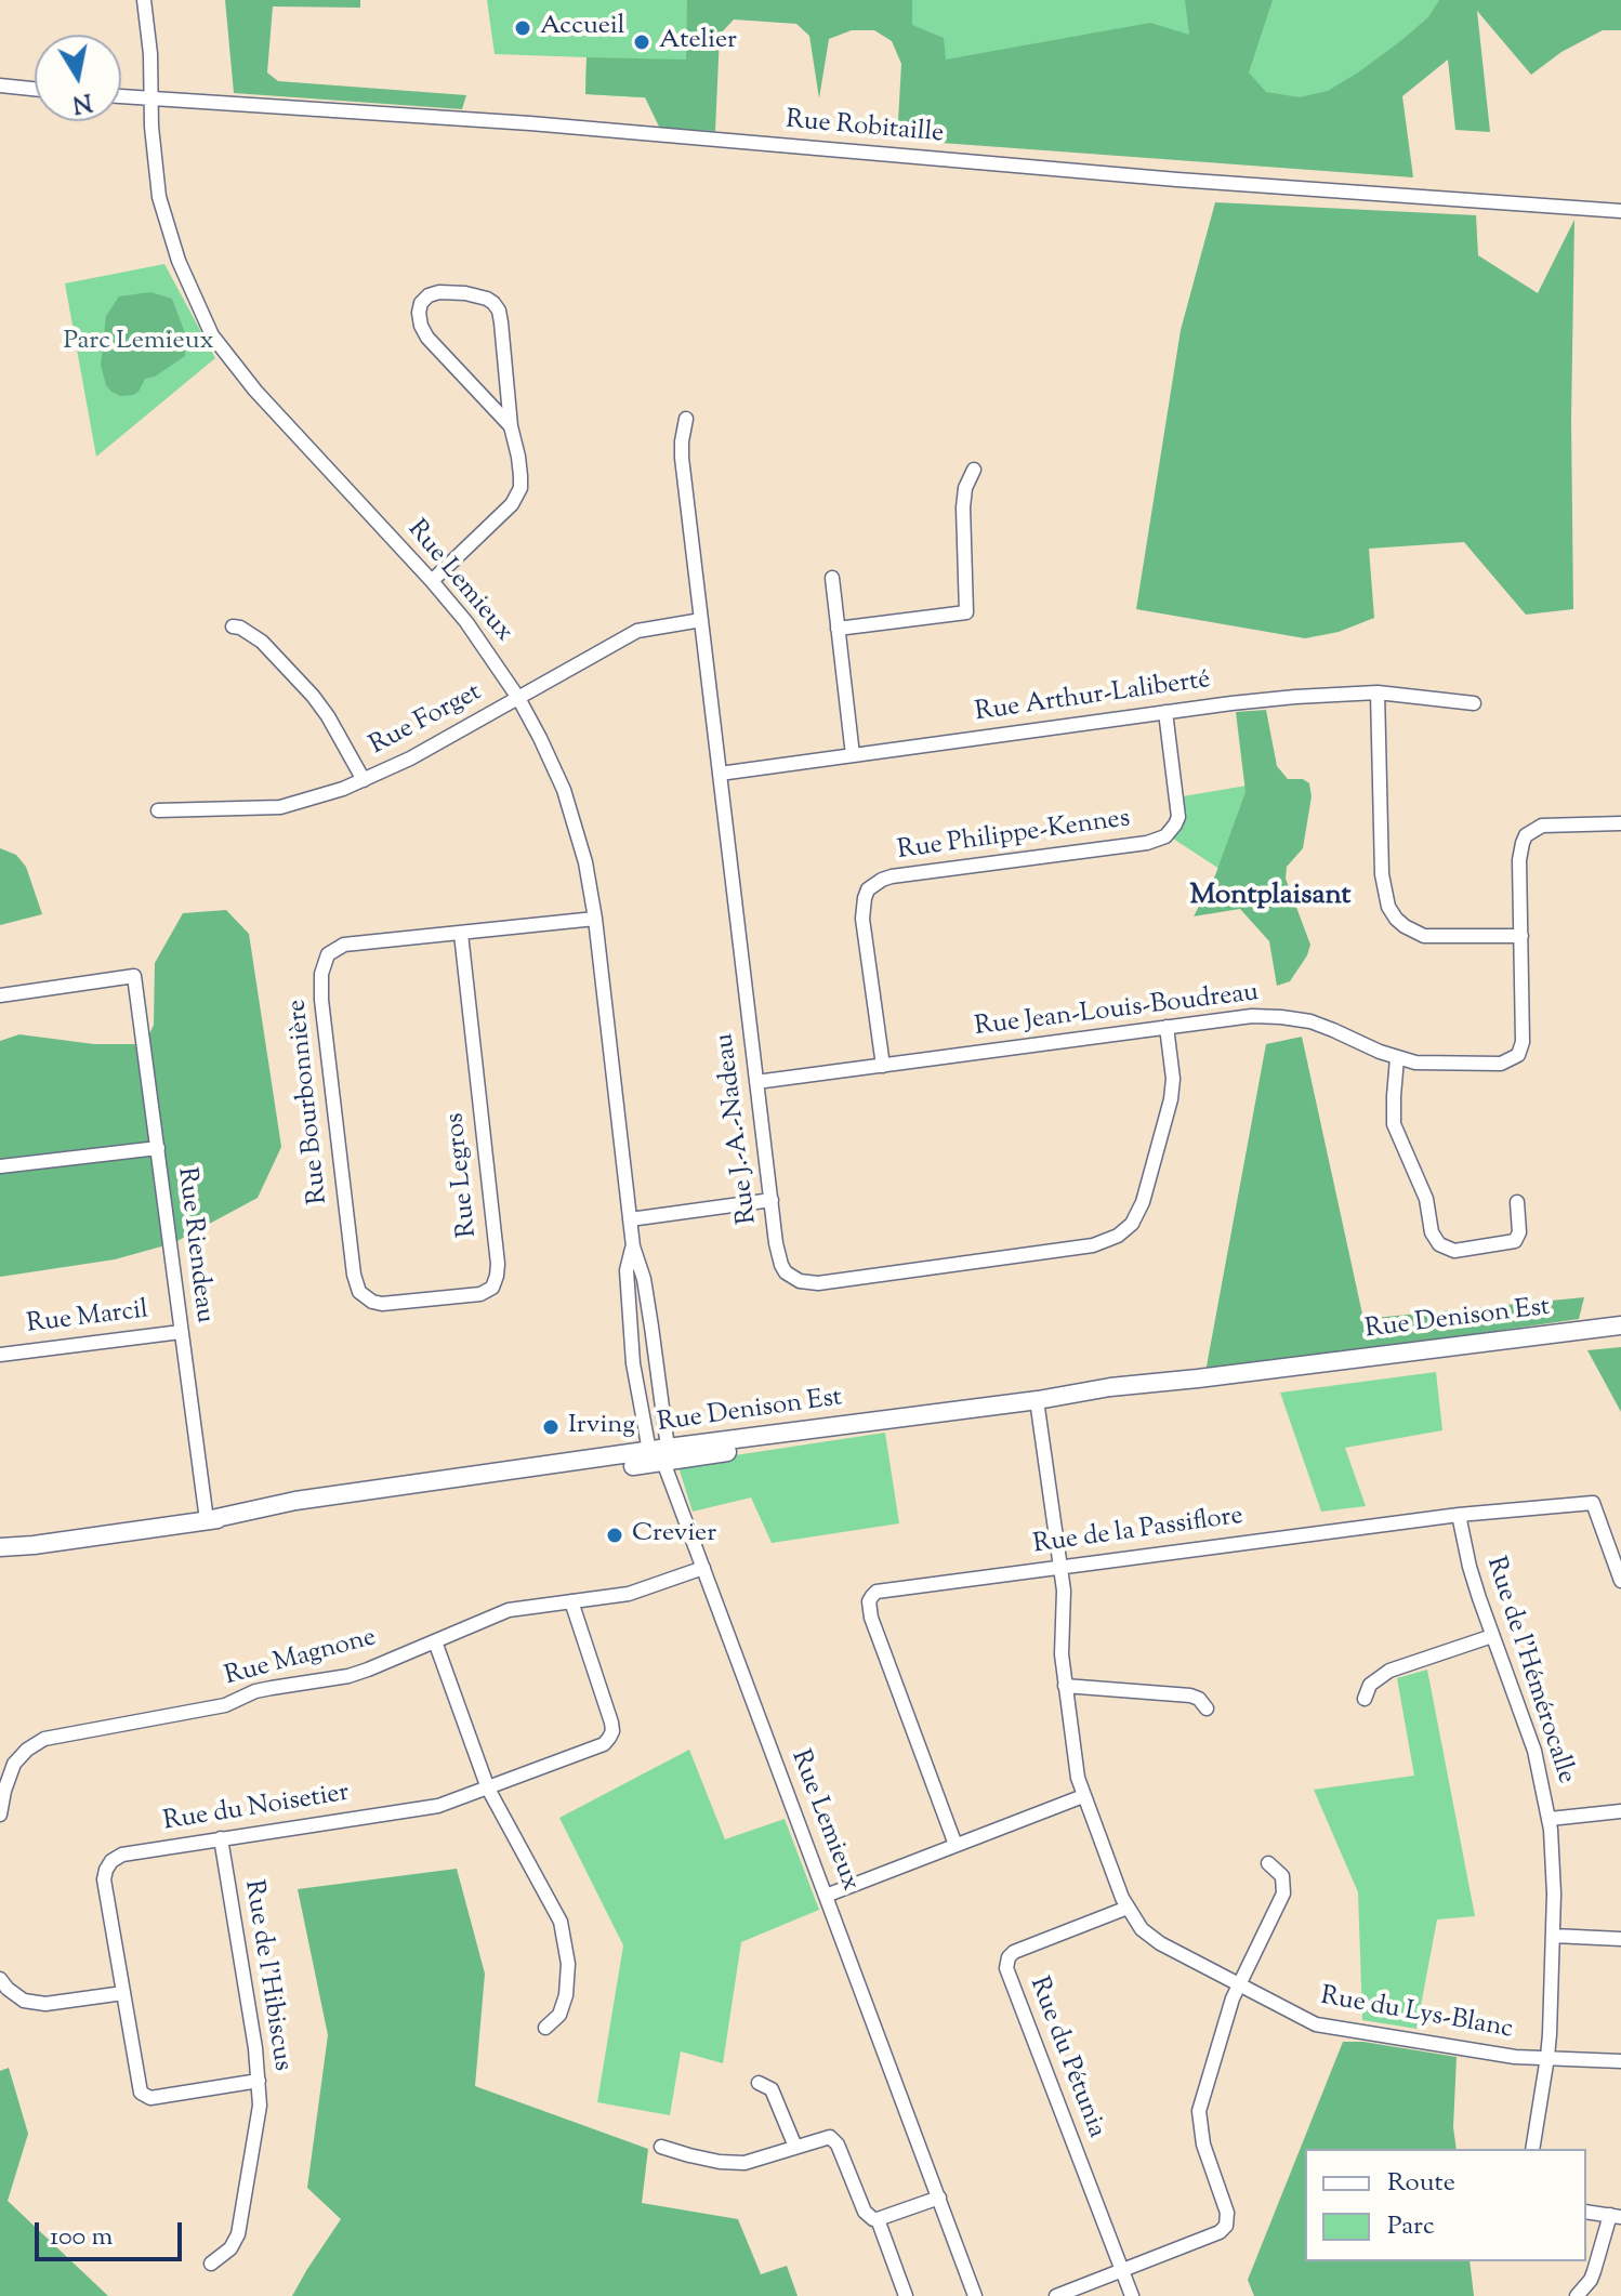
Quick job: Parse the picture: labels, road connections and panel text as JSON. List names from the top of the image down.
{
  "streets": {
    "main road": ["Rue Denison Est"],
    "street": [
      "Rue Robitaille",
      "Rue Lemieux",
      "Rue Arthur-Laliberté",
      "Rue Forget",
      "Rue Philippe-Kennes",
      "Rue Jean-Louis-Boudreau",
      "Rue Bourbonnière",
      "Rue J.-A.-Nadeau",
      "Rue Legros",
      "Rue Riendeau",
      "Rue Marcil",
      "Rue de la Passiflore",
      "Rue Magnone",
      "Rue de l'Hémérocalle",
      "Rue du Noisetier",
      "Rue de l'Hibiscus",
      "Rue du Lys-Blanc",
      "Rue du Pétunia"
    ]
  },
  "crossings": [
    ["Rue Robitaille", "Rue Lemieux"],
    ["Rue Lemieux", "Rue Forget"],
    ["Rue Lemieux", "Rue Bourbonnière"],
    ["Rue Lemieux", "Rue Denison Est"],
    ["Rue Lemieux", "Rue Magnone"],
    ["Rue Arthur-Laliberté", "Rue Philippe-Kennes"],
    ["Rue Arthur-Laliberté", "Rue J.-A.-Nadeau"],
    ["Rue Forget", "Rue J.-A.-Nadeau"],
    ["Rue Philippe-Kennes", "Rue Jean-Louis-Boudreau"],
    ["Rue Jean-Louis-Boudreau", "Rue J.-A.-Nadeau"],
    ["Rue Bourbonnière", "Rue Legros"],
    ["Rue Riendeau", "Rue Marcil"],
    ["Rue Riendeau", "Rue Denison Est"],
    ["Rue Denison Est", "Rue du Lys-Blanc"],
    ["Rue de la Passiflore", "Rue de l'Hémérocalle"],
    ["Rue de la Passiflore", "Rue du Lys-Blanc"],
    ["Rue Magnone", "Rue du Noisetier"],
    ["Rue de l'Hémérocalle", "Rue du Lys-Blanc"],
    ["Rue du Noisetier", "Rue de l'Hibiscus"],
    ["Rue du Lys-Blanc", "Rue du Pétunia"]
  ],
  "districts": ["Montplaisant"],
  "parks": ["Parc Lemieux"],
  "places": [
    "Accueil",
    "Atelier",
    "Irving",
    "Crevier"
  ],
  "legend": ["Route", "Parc"],
  "scale_bar": "100 m",
  "north": "bottom"
}
